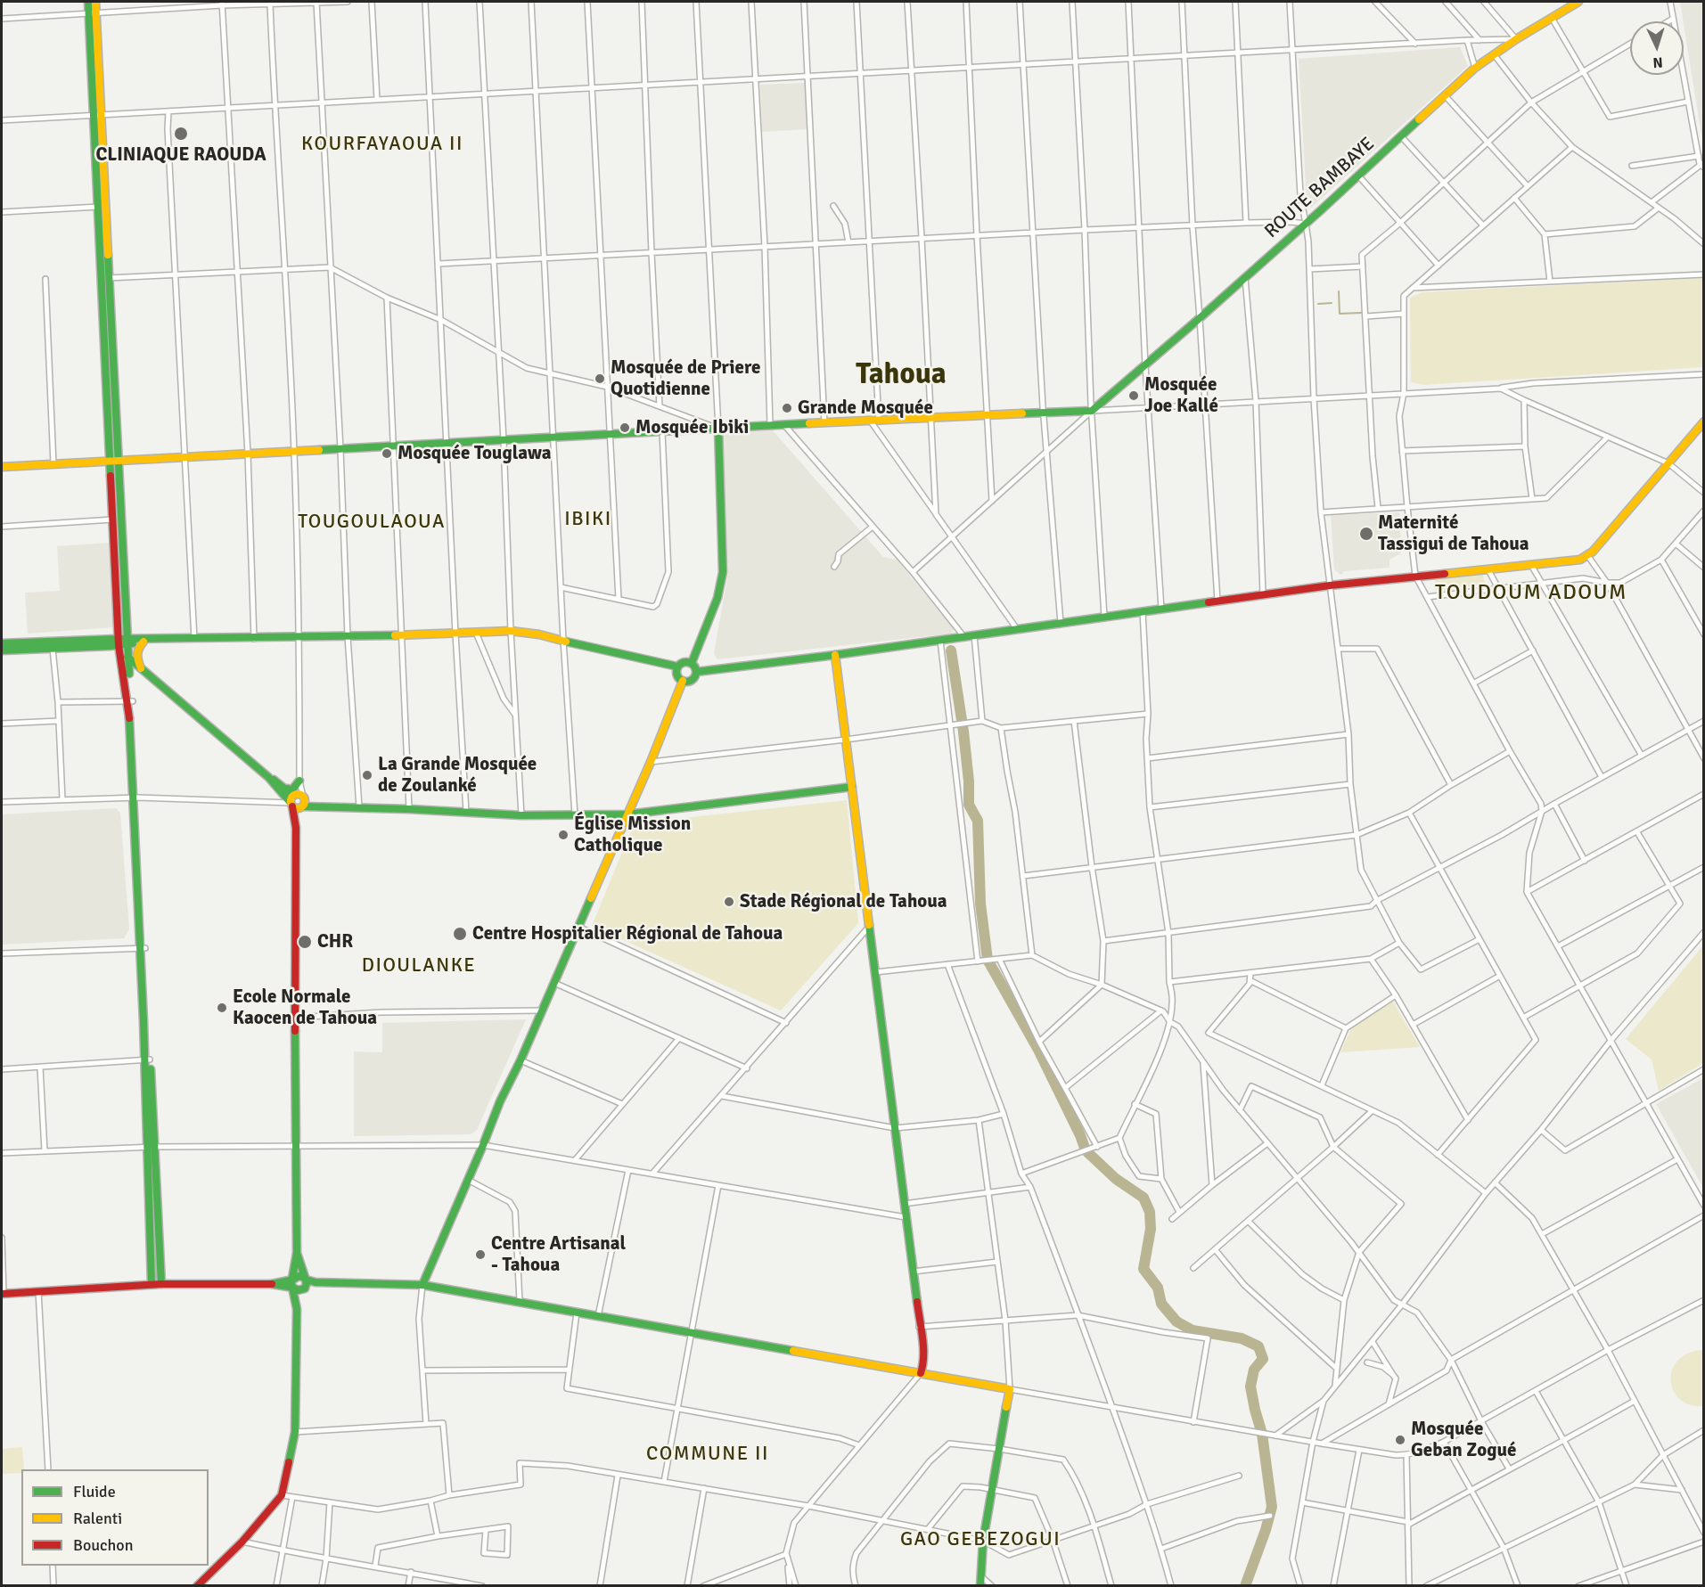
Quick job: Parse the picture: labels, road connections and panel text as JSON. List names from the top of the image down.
{
  "streets": {
    "street": ["ROUTE BAMBAYE"]
  },
  "districts": [
    "KOURFAYAOUA II",
    "Tahoua",
    "IBIKI",
    "TOUGOULAOUA",
    "TOUDOUM ADOUM",
    "DIOULANKE",
    "COMMUNE II",
    "GAO GEBEZOGUI"
  ],
  "places": [
    "CLINIAQUE RAOUDA",
    "Mosquée de Priere Quotidienne",
    "Mosquée Joe Kallé",
    "Grande Mosquée",
    "Mosquée Ibiki",
    "Mosquée Touglawa",
    "Maternité Tassigui de Tahoua",
    "La Grande Mosquée de Zoulanké",
    "Église Mission Catholique",
    "Stade Régional de Tahoua",
    "Centre Hospitalier Régional de Tahoua",
    "CHR",
    "Ecole Normale Kaocen de Tahoua",
    "Centre Artisanal - Tahoua",
    "Mosquée Geban Zogué"
  ],
  "legend": ["Fluide", "Ralenti", "Bouchon"],
  "north": "bottom"
}
